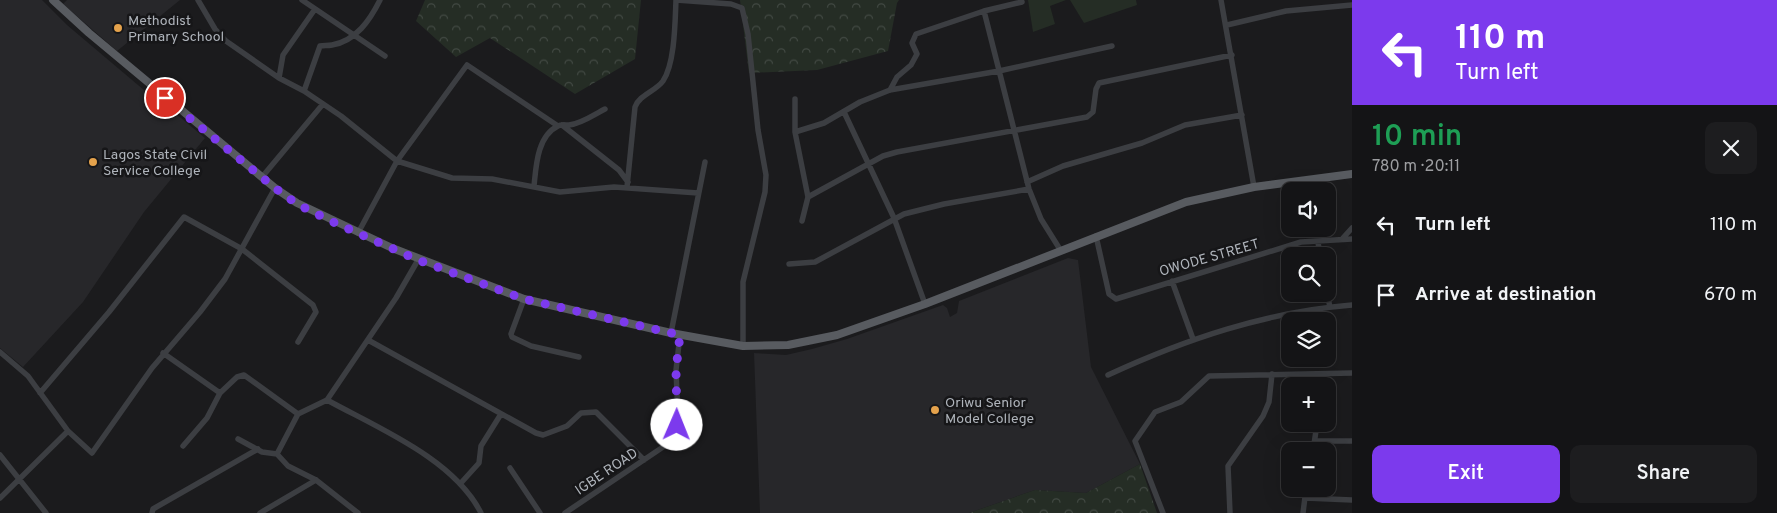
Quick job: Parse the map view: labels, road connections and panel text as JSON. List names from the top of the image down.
{
  "streets": {
    "street": ["OWODE STREET", "IGBE ROAD"]
  },
  "places": ["Methodist Primary School", "Lagos State Civil Service College", "Oriwu Senior Model College"],
  "page": {
    "turn": ["110 m", "Turn left"],
    "heading": ["10 min", "780 m · 20:11"],
    "map_buttons": ["+", "−"],
    "list": [
      {
        "name": "Turn left",
        "value": "110 m"
      },
      {
        "name": "Arrive at destination",
        "value": "670 m"
      }
    ],
    "buttons": ["Exit", "Share"]
  }
}
